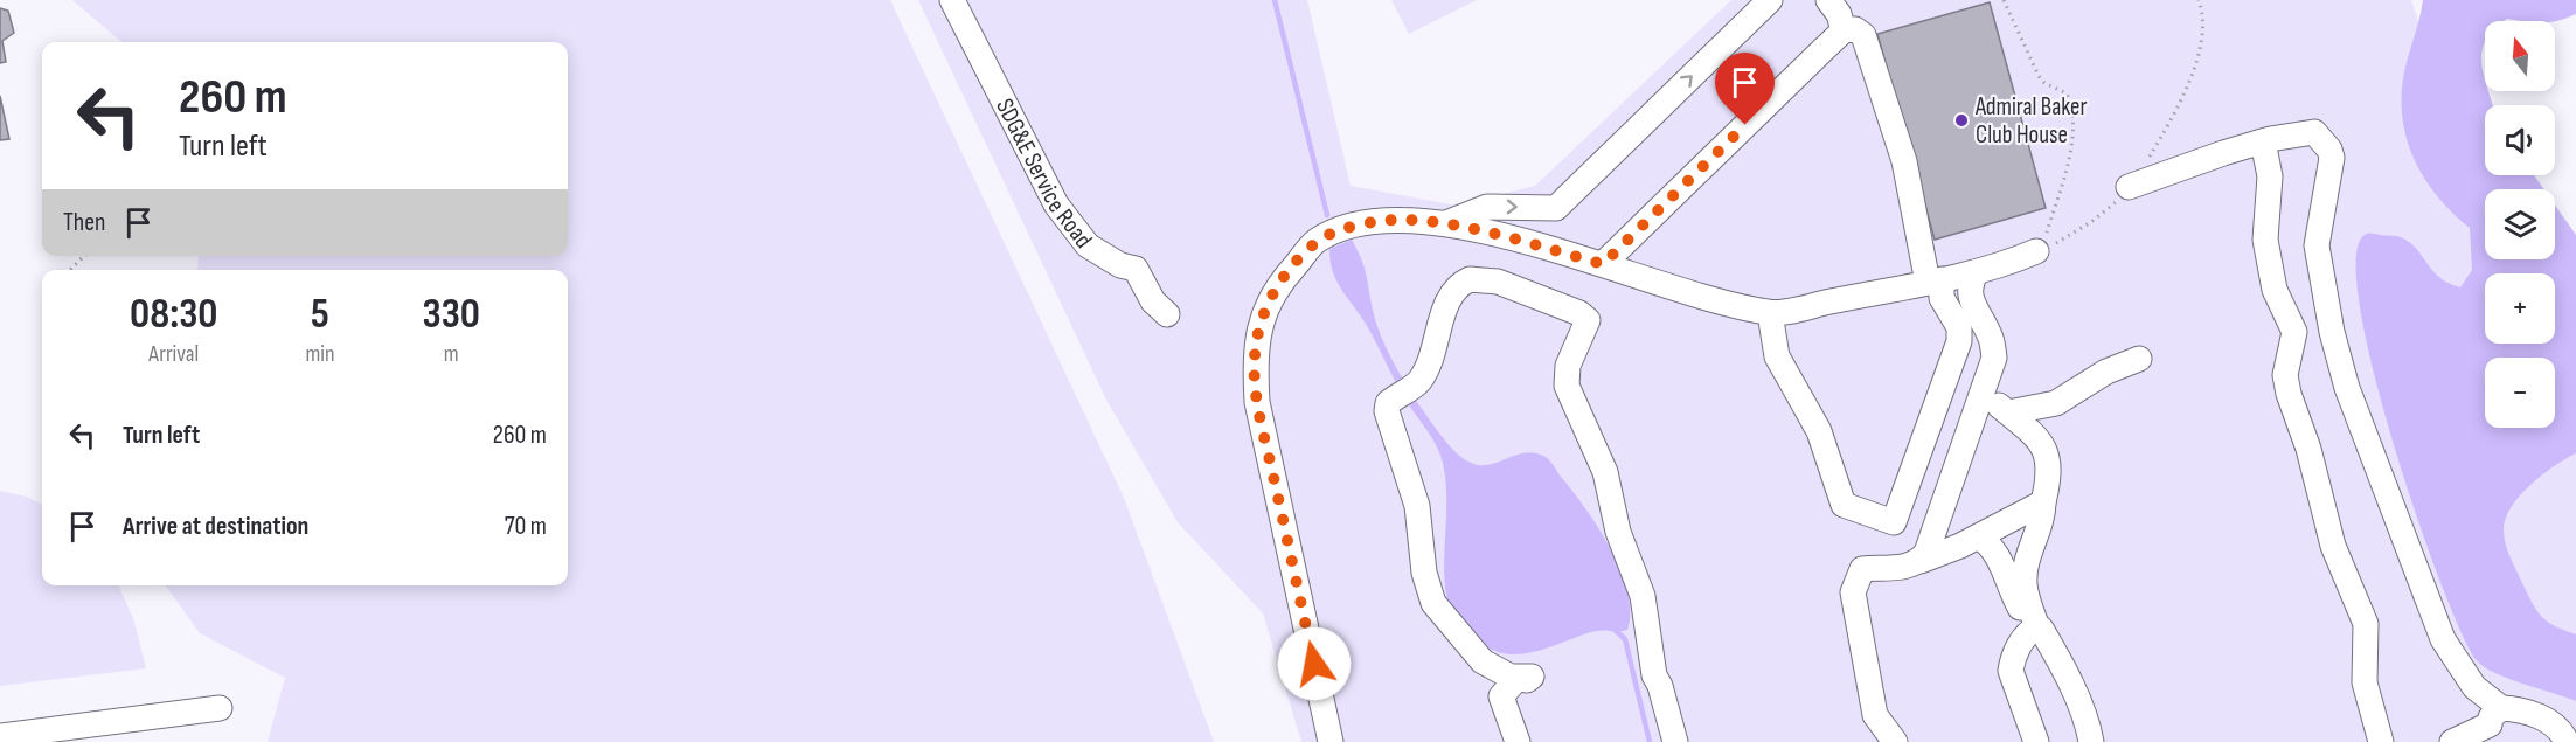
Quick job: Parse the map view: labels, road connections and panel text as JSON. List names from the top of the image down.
{
  "streets": {
    "lane": ["SDG&E Service Road"]
  },
  "places": ["Admiral Baker Club House"],
  "north": "top",
  "page": {
    "map_buttons": ["+", "−"],
    "turn": ["260 m", "Turn left"],
    "then": "Then",
    "eta": [
      "08:30",
      "Arrival",
      "5",
      "min",
      "330",
      "m"
    ],
    "list": [
      {
        "name": "Turn left",
        "value": "260 m"
      },
      {
        "name": "Arrive at destination",
        "value": "70 m"
      }
    ]
  }
}
